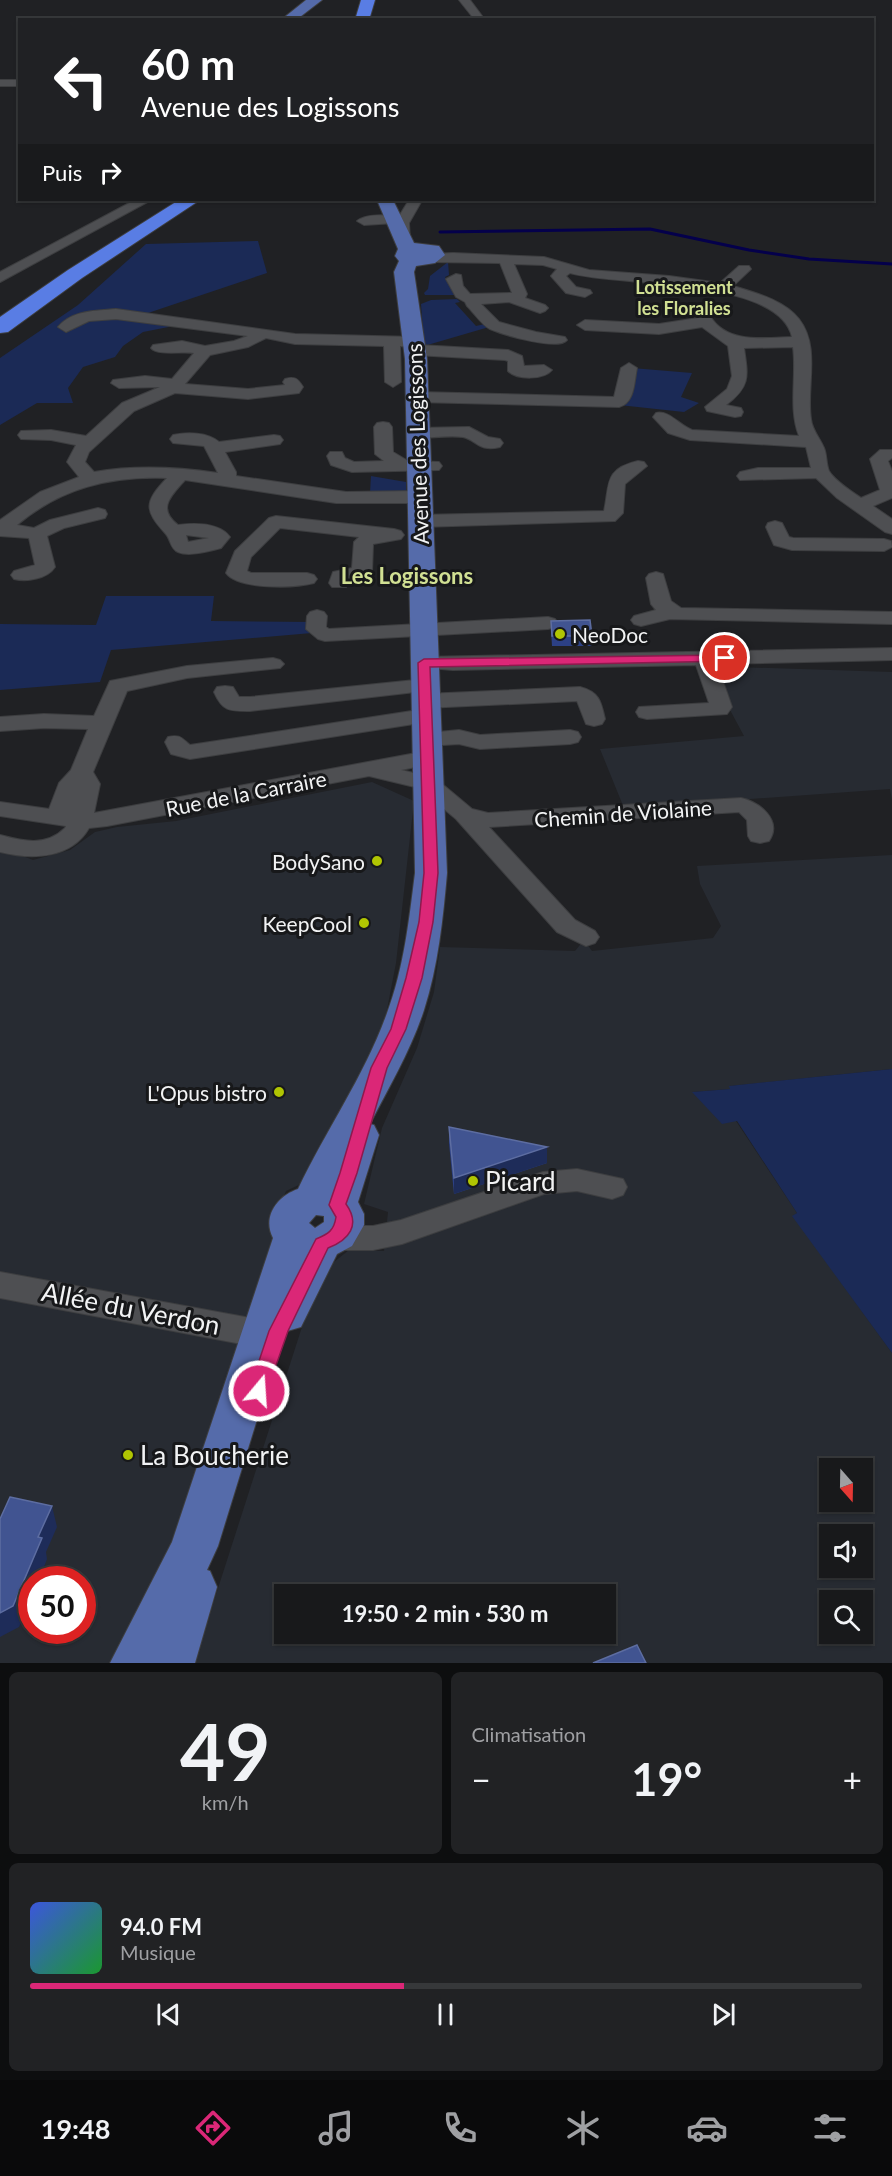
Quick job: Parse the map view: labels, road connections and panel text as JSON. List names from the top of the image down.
{
  "streets": {
    "main road": ["Avenue des Logissons"],
    "street": ["Rue de la Carraire", "Chemin de Violaine", "Allée du Verdon"]
  },
  "crossings": [
    ["Avenue des Logissons", "Rue de la Carraire"],
    ["Avenue des Logissons", "Chemin de Violaine"],
    ["Avenue des Logissons", "Allée du Verdon"],
    ["Rue de la Carraire", "Chemin de Violaine"]
  ],
  "districts": ["Lotissement les Floralies", "Les Logissons"],
  "places": [
    "NeoDoc",
    "BodySano",
    "KeepCool",
    "L'Opus bistro",
    "Picard",
    "La Boucherie"
  ],
  "north": "bottom",
  "page": {
    "turn": ["60 m", "Avenue des Logissons"],
    "then": "Puis",
    "limit": "50",
    "trip": "19:50 · 2 min · 530 m",
    "tile": [
      ["49", "km/h"],
      "Climatisation"
    ],
    "heat": ["−", "19°", "+"],
    "song": ["94.0 FM", "Musique"],
    "tabs": "19:48"
  }
}
